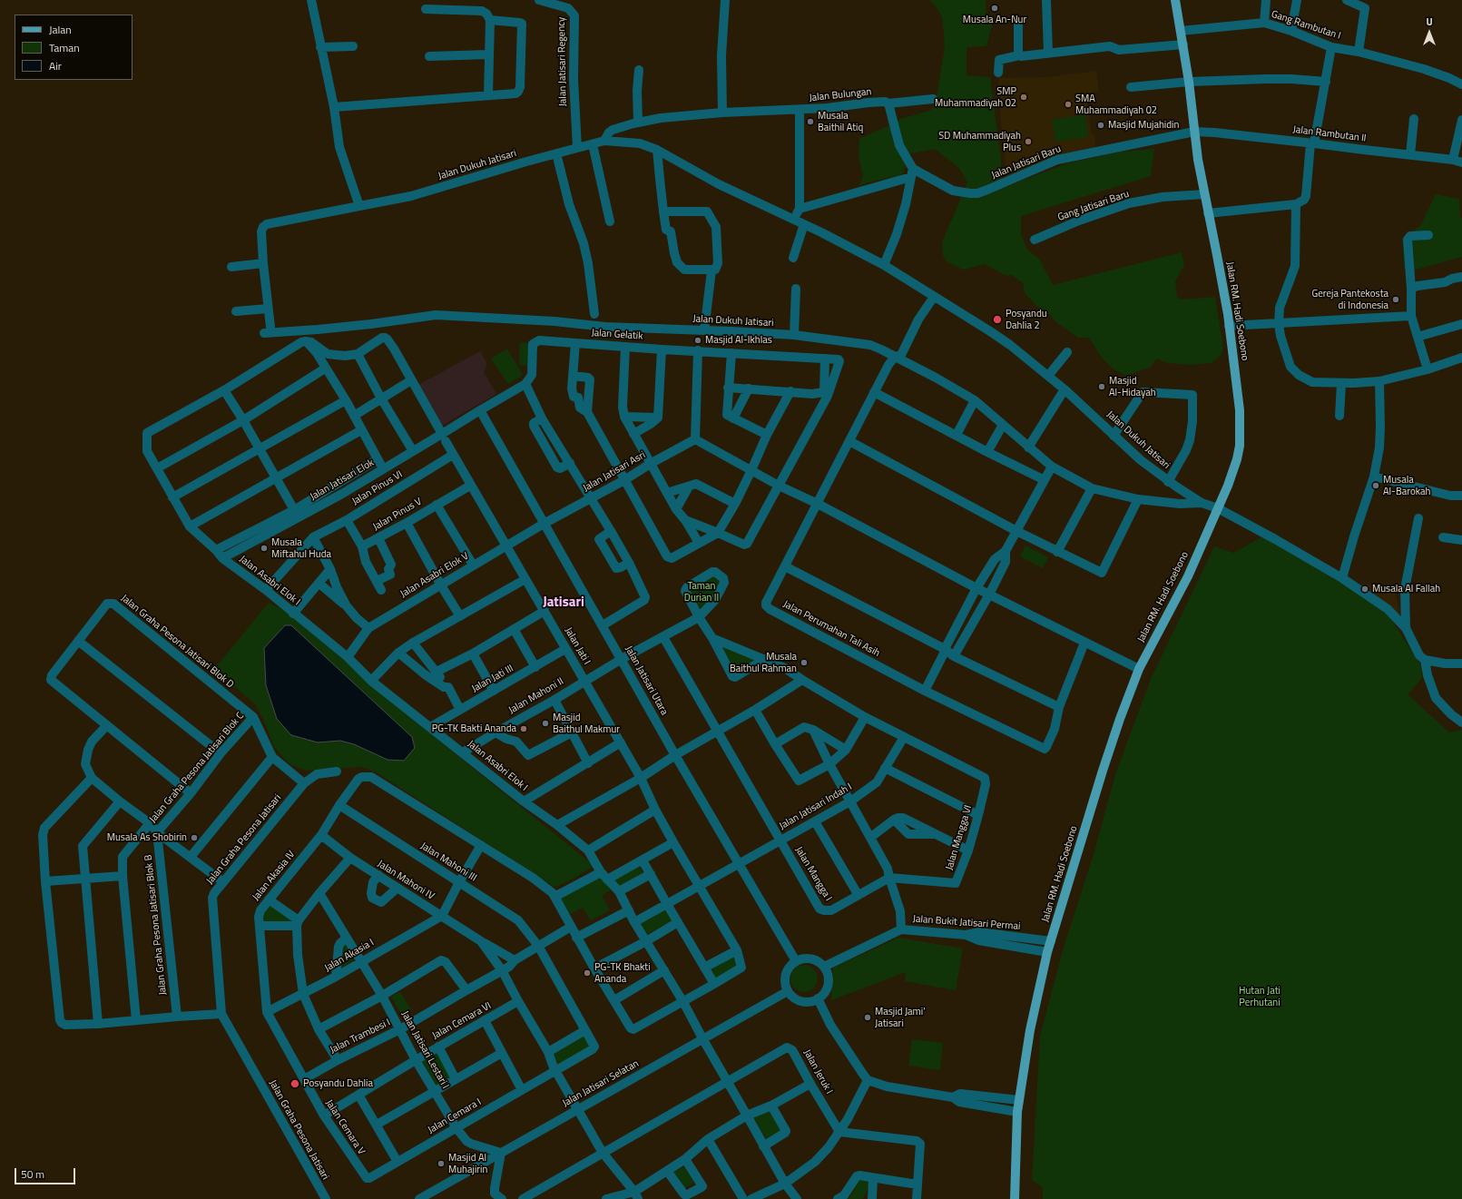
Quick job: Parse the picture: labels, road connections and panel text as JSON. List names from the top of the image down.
{
  "streets": {
    "main road": ["Jalan RM. Hadi Soebono"],
    "street": [
      "Gang Rambutan I",
      "Jalan Jatisari Regency",
      "Jalan Bulungan",
      "Jalan Rambutan II",
      "Jalan Jatisari Baru",
      "Jalan Dukuh Jatisari",
      "Gang Jatisari Baru",
      "Jalan Gelatik",
      "Jalan Jatisari Asri",
      "Jalan Jatisari Elok",
      "Jalan Pinus VI",
      "Jalan Pinus V",
      "Jalan Asabri Elok V",
      "Jalan Asabri Elok I",
      "Jalan Perumahan Tali Asih",
      "Jalan Graha Pesona Jatisari Blok D",
      "Jalan Jati I",
      "Jalan Jati III",
      "Jalan Jatisari Utara",
      "Jalan Mahoni II",
      "Jalan Graha Pesona Jatisari Blok C",
      "Jalan Jatisari Indah I",
      "Jalan Mangga VI",
      "Jalan Graha Pesona Jatisari",
      "Jalan Mahoni III",
      "Jalan Mangga I",
      "Jalan Akasia IV",
      "Jalan Mahoni IV",
      "Jalan Bukit Jatisari Permai",
      "Jalan Graha Pesona Jatisari Blok B",
      "Jalan Akasia I",
      "Jalan Cemara VI",
      "Jalan Trambesi I",
      "Jalan Jatisari Lestari I",
      "Jalan Jeruk I",
      "Jalan Jatisari Selatan",
      "Jalan Cemara I",
      "Jalan Cemara V"
    ]
  },
  "crossings": [
    ["Gang Rambutan I", "Jalan RM. Hadi Soebono"],
    ["Jalan Jatisari Regency", "Jalan Dukuh Jatisari"],
    ["Jalan Bulungan", "Jalan Dukuh Jatisari"],
    ["Jalan Rambutan II", "Jalan Jatisari Baru"],
    ["Jalan Rambutan II", "Jalan RM. Hadi Soebono"],
    ["Jalan Jatisari Baru", "Jalan RM. Hadi Soebono"],
    ["Jalan Dukuh Jatisari", "Jalan RM. Hadi Soebono"],
    ["Jalan Dukuh Jatisari", "Jalan Perumahan Tali Asih"],
    ["Gang Jatisari Baru", "Jalan RM. Hadi Soebono"],
    ["Jalan RM. Hadi Soebono", "Jalan Bukit Jatisari Permai"],
    ["Jalan Gelatik", "Jalan Jatisari Elok"],
    ["Jalan Jatisari Asri", "Jalan Asabri Elok V"],
    ["Jalan Jatisari Asri", "Jalan Jatisari Utara"],
    ["Jalan Jatisari Elok", "Jalan Asabri Elok I"],
    ["Jalan Jatisari Elok", "Jalan Jati I"],
    ["Jalan Jatisari Elok", "Jalan Jatisari Utara"],
    ["Jalan Pinus VI", "Jalan Jati I"],
    ["Jalan Pinus V", "Jalan Jati I"],
    ["Jalan Asabri Elok V", "Jalan Asabri Elok I"],
    ["Jalan Asabri Elok V", "Jalan Jati I"],
    ["Jalan Asabri Elok V", "Jalan Jatisari Utara"],
    ["Jalan Asabri Elok I", "Jalan Jati III"],
    ["Jalan Asabri Elok I", "Jalan Mahoni II"],
    ["Jalan Asabri Elok I", "Jalan Jatisari Indah I"],
    ["Jalan Asabri Elok I", "Jalan Jeruk I"],
    ["Jalan Asabri Elok I", "Jalan Jatisari Selatan"],
    ["Jalan Graha Pesona Jatisari Blok D", "Jalan Graha Pesona Jatisari Blok C"],
    ["Jalan Jati I", "Jalan Jati III"],
    ["Jalan Jati I", "Jalan Mahoni II"],
    ["Jalan Jati I", "Jalan Jatisari Indah I"],
    ["Jalan Jatisari Utara", "Jalan Mahoni II"],
    ["Jalan Jatisari Utara", "Jalan Jatisari Indah I"],
    ["Jalan Jatisari Utara", "Jalan Bukit Jatisari Permai"],
    ["Jalan Jatisari Utara", "Jalan Jatisari Selatan"],
    ["Jalan Graha Pesona Jatisari Blok C", "Jalan Graha Pesona Jatisari"],
    ["Jalan Graha Pesona Jatisari Blok C", "Jalan Graha Pesona Jatisari Blok B"],
    ["Jalan Jatisari Indah I", "Jalan Mangga VI"],
    ["Jalan Jatisari Indah I", "Jalan Mangga I"],
    ["Jalan Mangga VI", "Jalan Mangga I"],
    ["Jalan Mahoni III", "Jalan Akasia IV"],
    ["Jalan Mahoni III", "Jalan Trambesi I"],
    ["Jalan Mahoni III", "Jalan Cemara I"],
    ["Jalan Akasia IV", "Jalan Mahoni IV"],
    ["Jalan Akasia IV", "Jalan Akasia I"],
    ["Jalan Akasia IV", "Jalan Cemara V"],
    ["Jalan Mahoni IV", "Jalan Akasia I"],
    ["Jalan Mahoni IV", "Jalan Cemara VI"],
    ["Jalan Mahoni IV", "Jalan Trambesi I"],
    ["Jalan Mahoni IV", "Jalan Jatisari Selatan"],
    ["Jalan Mahoni IV", "Jalan Cemara I"],
    ["Jalan Bukit Jatisari Permai", "Jalan Jatisari Selatan"],
    ["Jalan Akasia I", "Jalan Jatisari Lestari I"],
    ["Jalan Akasia I", "Jalan Cemara V"],
    ["Jalan Cemara VI", "Jalan Jatisari Lestari I"],
    ["Jalan Cemara VI", "Jalan Cemara V"],
    ["Jalan Trambesi I", "Jalan Jatisari Lestari I"],
    ["Jalan Trambesi I", "Jalan Cemara V"],
    ["Jalan Jatisari Lestari I", "Jalan Jatisari Selatan"],
    ["Jalan Jatisari Lestari I", "Jalan Cemara I"],
    ["Jalan Cemara I", "Jalan Cemara V"]
  ],
  "districts": ["Jatisari"],
  "parks": ["Taman Durian II", "Hutan Jati Perhutani"],
  "places": [
    "Musala An-Nur",
    "SMP Muhammadiyah 02",
    "SMA Muhammadiyah 02",
    "Musala Baithil Atiq",
    "Masjid Mujahidin",
    "SD Muhammadiyah Plus",
    "Gereja Pantekosta di Indonesia",
    "Posyandu Dahlia 2",
    "Masjid Al-Ikhlas",
    "Masjid Al-Hidayah",
    "Musala Al-Barokah",
    "Musala Miftahul Huda",
    "Musala Al Fallah",
    "Musala Baithul Rahman",
    "Masjid Baithul Makmur",
    "PG-TK Bakti Ananda",
    "Musala As Shobirin",
    "PG-TK Bhakti Ananda",
    "Masjid Jami' Jatisari",
    "Posyandu Dahlia",
    "Masjid Al Muhajirin"
  ],
  "legend": ["Jalan", "Taman", "Air"],
  "scale_bar": "50 m",
  "north": "top"
}
